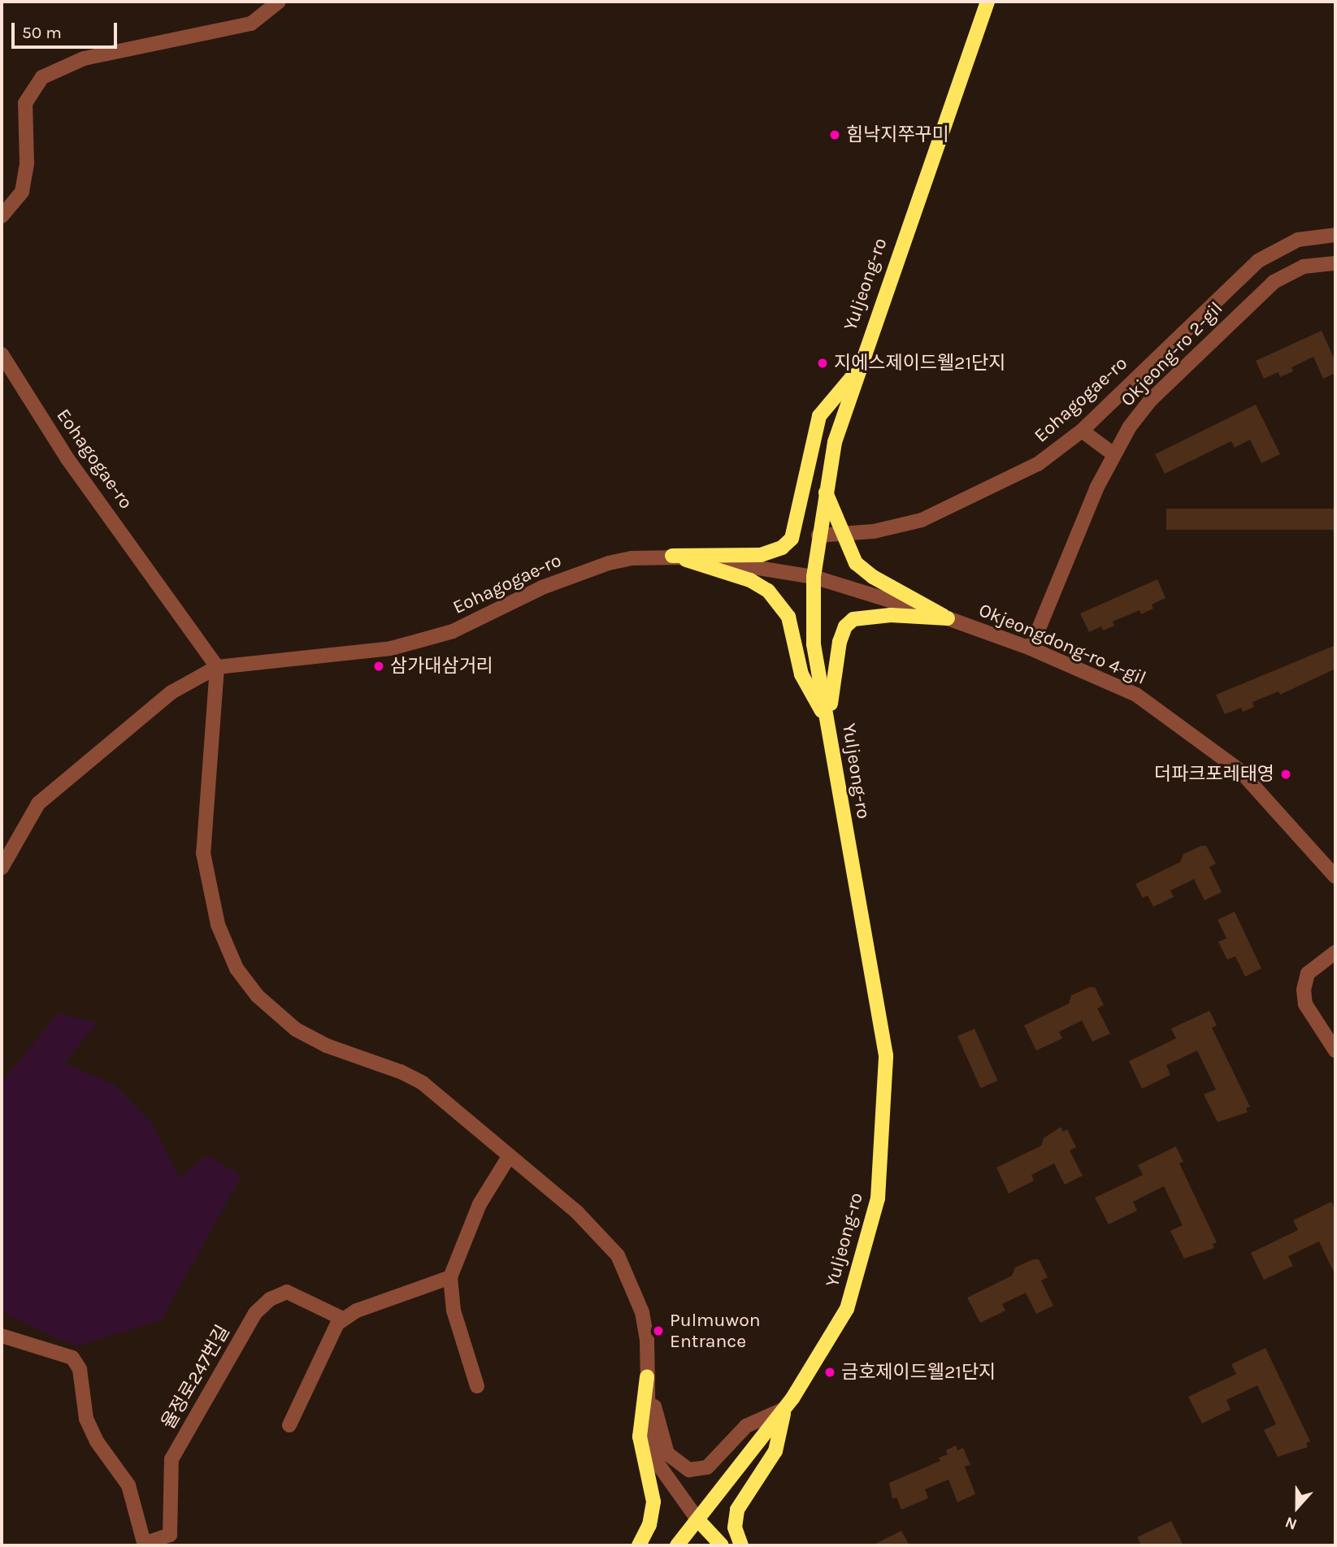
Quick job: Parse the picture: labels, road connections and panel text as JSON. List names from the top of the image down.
{
  "streets": {
    "main road": ["Yuljeong-ro"],
    "street": [
      "Okjeong-ro 2-gil",
      "Eohagogae-ro",
      "Okjeongdong-ro 4-gil",
      "율정로247번길"
    ]
  },
  "crossings": [
    ["Yuljeong-ro", "Eohagogae-ro"],
    ["Yuljeong-ro", "Okjeongdong-ro 4-gil"],
    ["Okjeong-ro 2-gil", "Okjeongdong-ro 4-gil"],
    ["Eohagogae-ro", "Okjeongdong-ro 4-gil"]
  ],
  "places": [
    "힘낙지쭈꾸미",
    "지에스제이드웰21단지",
    "삼가대삼거리",
    "더파크포레태영",
    "Pulmuwon Entrance",
    "금호제이드웰21단지"
  ],
  "scale_bar": "50 m",
  "north": "bottom"
}
